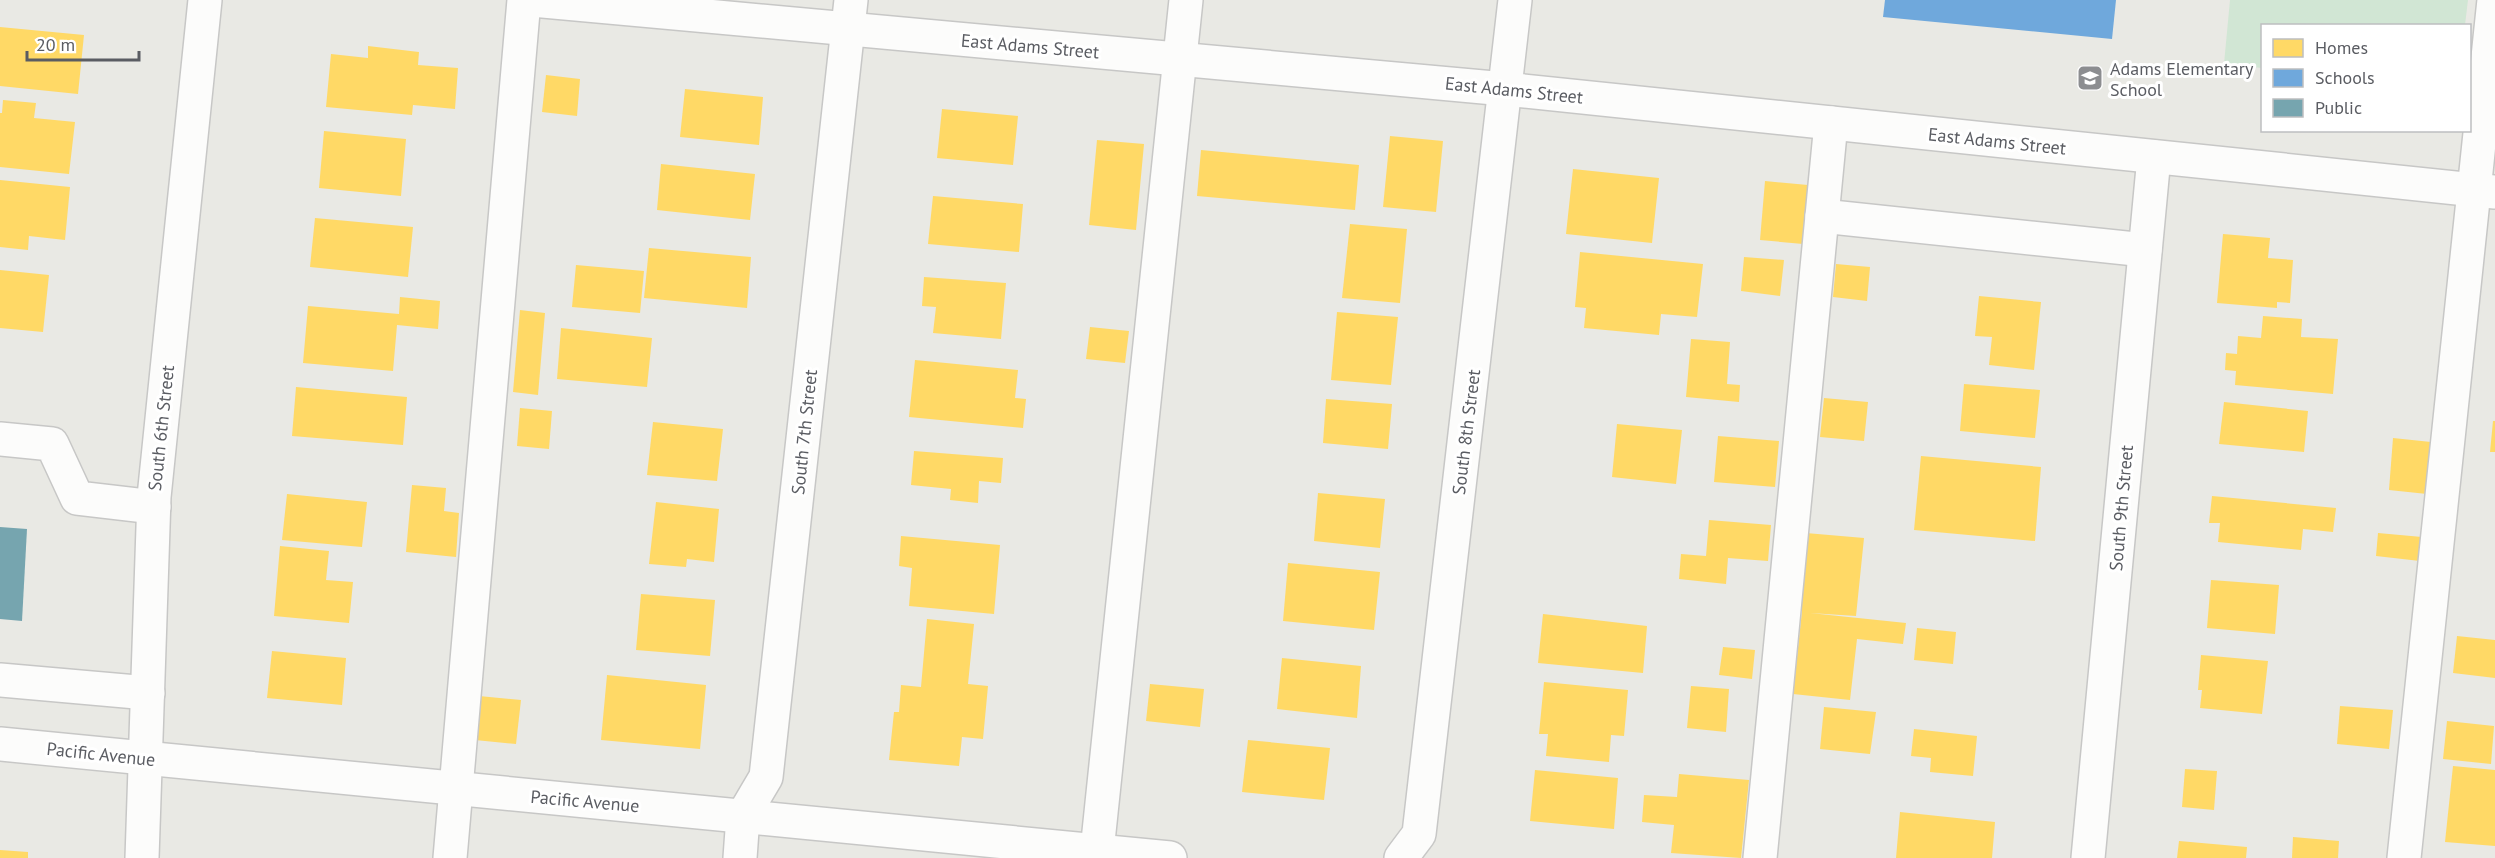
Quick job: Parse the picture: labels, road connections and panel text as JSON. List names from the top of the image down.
{
  "streets": {
    "street": [
      "East Adams Street",
      "South 6th Street",
      "South 7th Street",
      "South 8th Street",
      "South 9th Street",
      "Pacific Avenue"
    ]
  },
  "crossings": [
    ["East Adams Street", "South 7th Street"],
    ["East Adams Street", "South 8th Street"],
    ["East Adams Street", "South 9th Street"],
    ["South 6th Street", "Pacific Avenue"],
    ["South 7th Street", "Pacific Avenue"]
  ],
  "places": {
    "school or university": ["Adams Elementary School"]
  },
  "legend": ["Homes", "Schools", "Public"],
  "scale_bar": "20 m"
}
